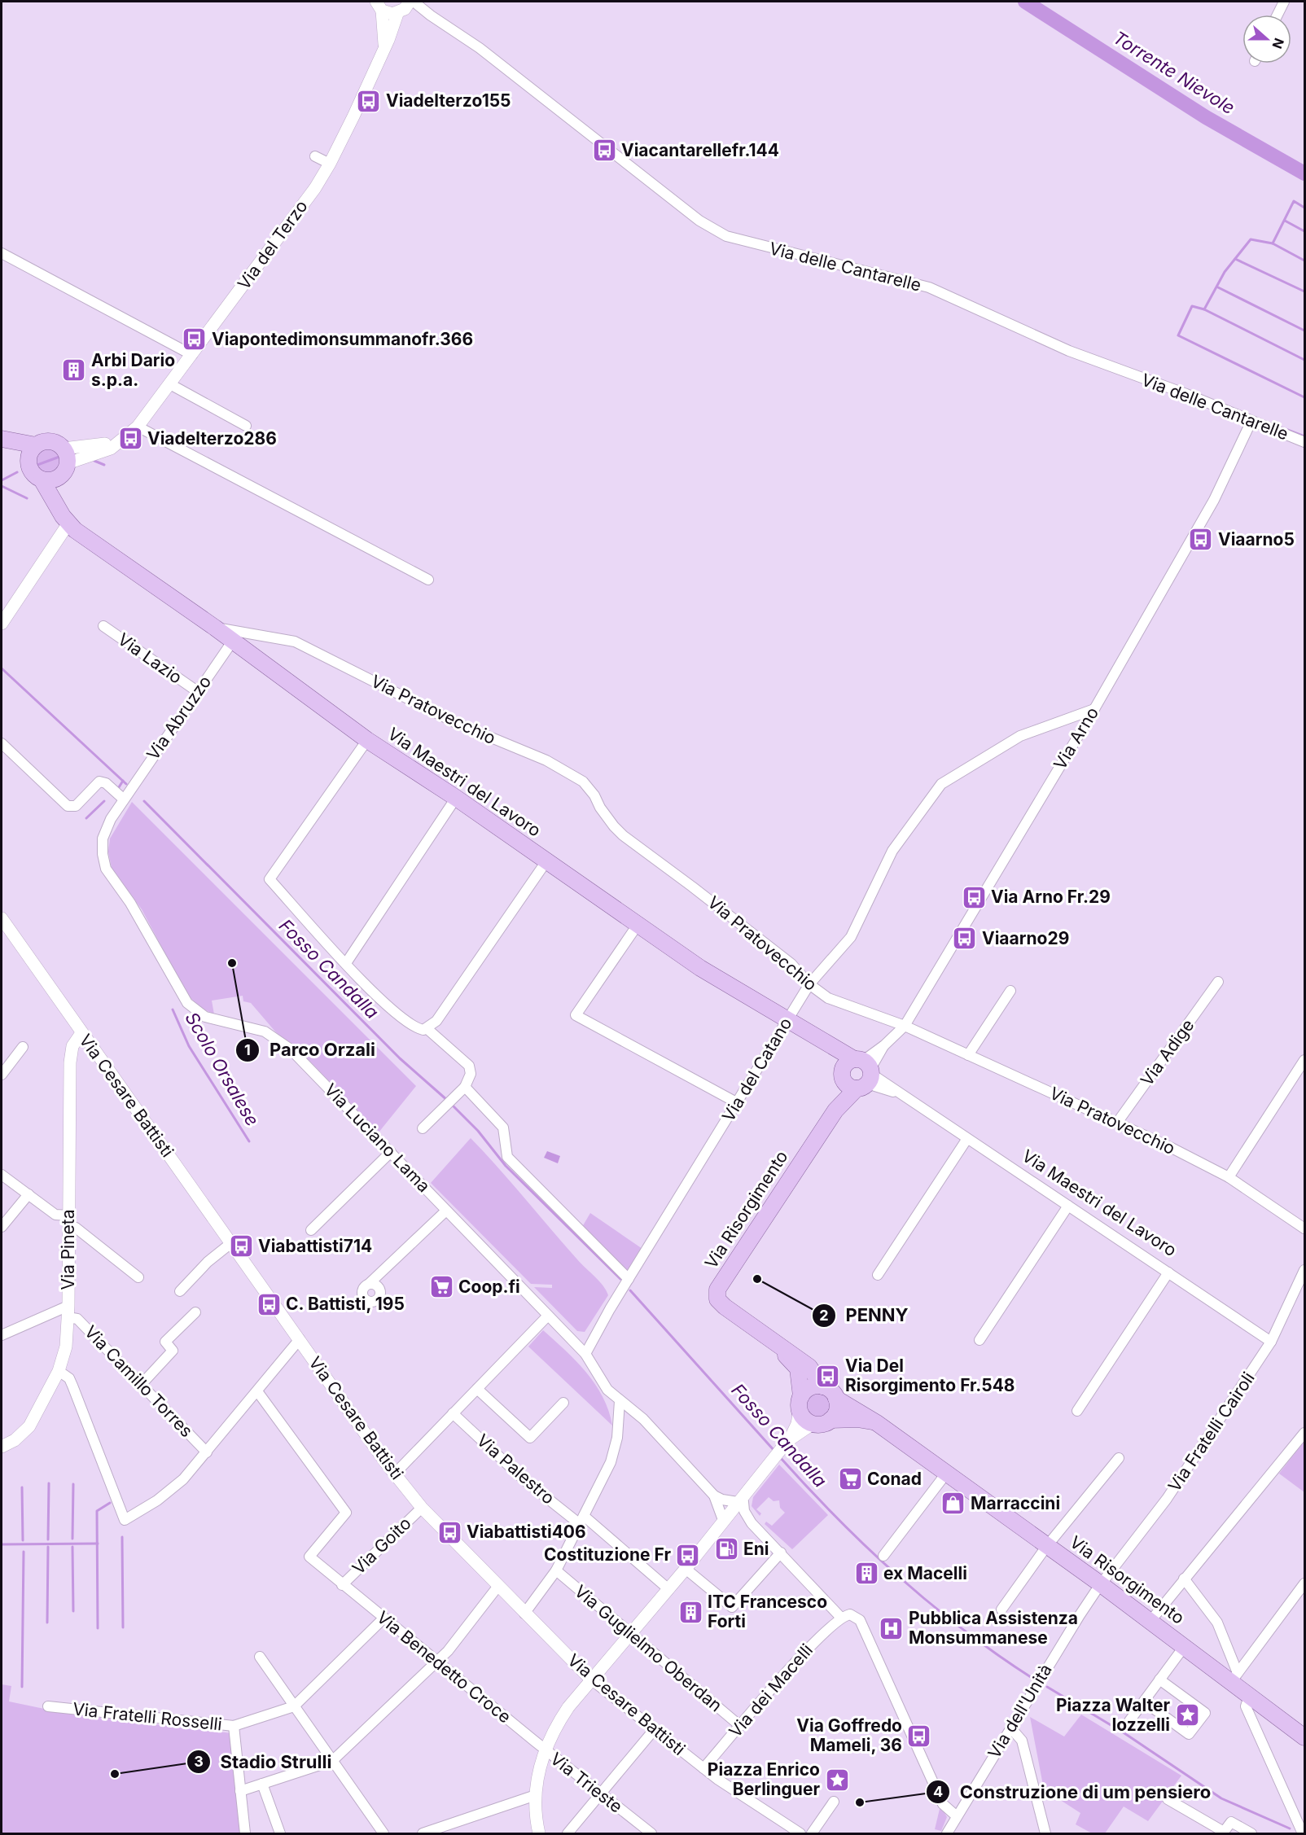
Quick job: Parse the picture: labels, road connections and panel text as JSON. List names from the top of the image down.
{
  "streets": {
    "main road": ["Via Maestri del Lavoro", "Via Risorgimento"],
    "street": [
      "Via del Terzo",
      "Via delle Cantarelle",
      "Via Lazio",
      "Via Pratovecchio",
      "Via Abruzzo",
      "Via Arno",
      "Via Adige",
      "Via del Catano",
      "Via Cesare Battisti",
      "Via Luciano Lama",
      "Via Pineta",
      "Via Camillo Torres",
      "Via Fratelli Cairoli",
      "Via Palestro",
      "Via Goito",
      "Via Guglielmo Oberdan",
      "Via Benedetto Croce",
      "Via dei Macelli",
      "Via dell'Unità",
      "Via Fratelli Rosselli",
      "Via Trieste"
    ]
  },
  "crossings": [
    ["Via del Terzo", "Via delle Cantarelle"],
    ["Via delle Cantarelle", "Via Arno"],
    ["Via Lazio", "Via Abruzzo"],
    ["Via Pratovecchio", "Via Arno"],
    ["Via Pratovecchio", "Via Maestri del Lavoro"],
    ["Via Pratovecchio", "Via Adige"],
    ["Via Pratovecchio", "Via del Catano"],
    ["Via Abruzzo", "Via Maestri del Lavoro"],
    ["Via Abruzzo", "Via Luciano Lama"],
    ["Via Arno", "Via Maestri del Lavoro"],
    ["Via Arno", "Via del Catano"],
    ["Via Arno", "Via Risorgimento"],
    ["Via Maestri del Lavoro", "Via del Catano"],
    ["Via Maestri del Lavoro", "Via Risorgimento"],
    ["Via Maestri del Lavoro", "Via Fratelli Cairoli"],
    ["Via del Catano", "Via Luciano Lama"],
    ["Via Cesare Battisti", "Via Pineta"],
    ["Via Cesare Battisti", "Via Goito"],
    ["Via Cesare Battisti", "Via dei Macelli"],
    ["Via Risorgimento", "Via Fratelli Cairoli"],
    ["Via Risorgimento", "Via dell'Unità"],
    ["Via Pineta", "Via Camillo Torres"],
    ["Via Fratelli Cairoli", "Via dell'Unità"],
    ["Via Goito", "Via Benedetto Croce"],
    ["Via Guglielmo Oberdan", "Via dei Macelli"],
    ["Via Benedetto Croce", "Via Fratelli Rosselli"],
    ["Via Benedetto Croce", "Via Trieste"]
  ],
  "water": ["Torrente Nievole", "Fosso Candalla", "Scolo Orsalese"],
  "places": {
    "bus stop": [
      "Viadelterzo155",
      "Viacantarellefr.144",
      "Viapontedimonsummanofr.366",
      "Viadelterzo286",
      "Viaarno5",
      "Via Arno Fr.29",
      "Viaarno29",
      "Viabattisti714",
      "C. Battisti, 195",
      "Via Del Risorgimento Fr.548",
      "Viabattisti406",
      "Costituzione Fr",
      "Via Goffredo Mameli, 36"
    ],
    "building": ["Arbi Dario s.p.a.", "ex Macelli", "ITC Francesco Forti"],
    "other": [
      "Parco Orzali",
      "PENNY",
      "Stadio Strulli",
      "Construzione di um pensiero"
    ],
    "supermarket": ["Coop.fi", "Conad"],
    "shop": ["Marraccini"],
    "fuel station": ["Eni"],
    "hospital": ["Pubblica Assistenza Monsummanese"],
    "place": ["Piazza Walter Iozzelli", "Piazza Enrico Berlinguer"]
  },
  "north": "right"
}
